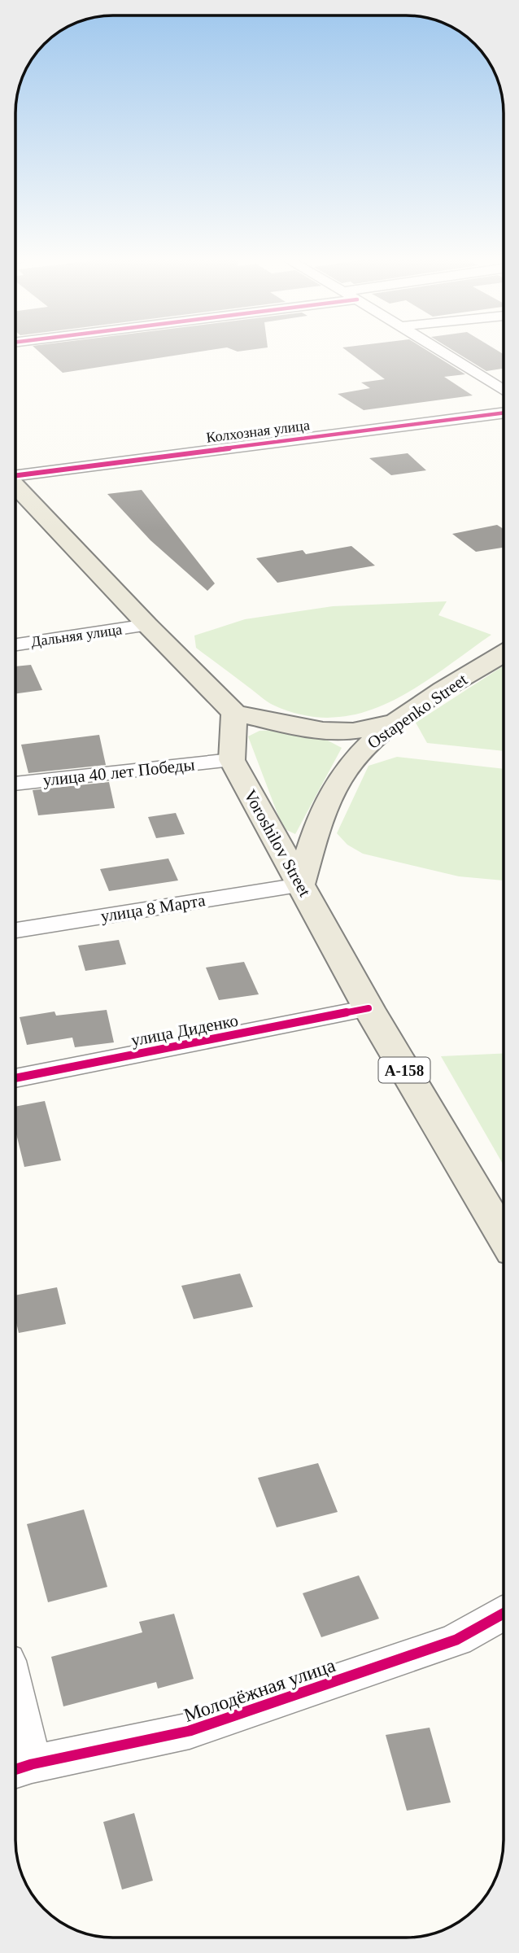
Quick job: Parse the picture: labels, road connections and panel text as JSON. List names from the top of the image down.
{
  "streets": {
    "main road": ["Ostapenko Street", "Voroshilov Street", "А-158"],
    "street": [
      "Колхозная улица",
      "Дальняя улица",
      "улица 40 лет Победы",
      "улица 8 Марта",
      "улица Диденко",
      "Молодёжная улица"
    ]
  },
  "crossings": [
    ["Ostapenko Street", "Voroshilov Street"],
    ["Ostapenko Street", "улица 8 Марта"],
    ["улица 40 лет Победы", "Voroshilov Street"],
    ["Voroshilov Street", "улица 8 Марта"],
    ["Voroshilov Street", "улица Диденко"]
  ]
}
